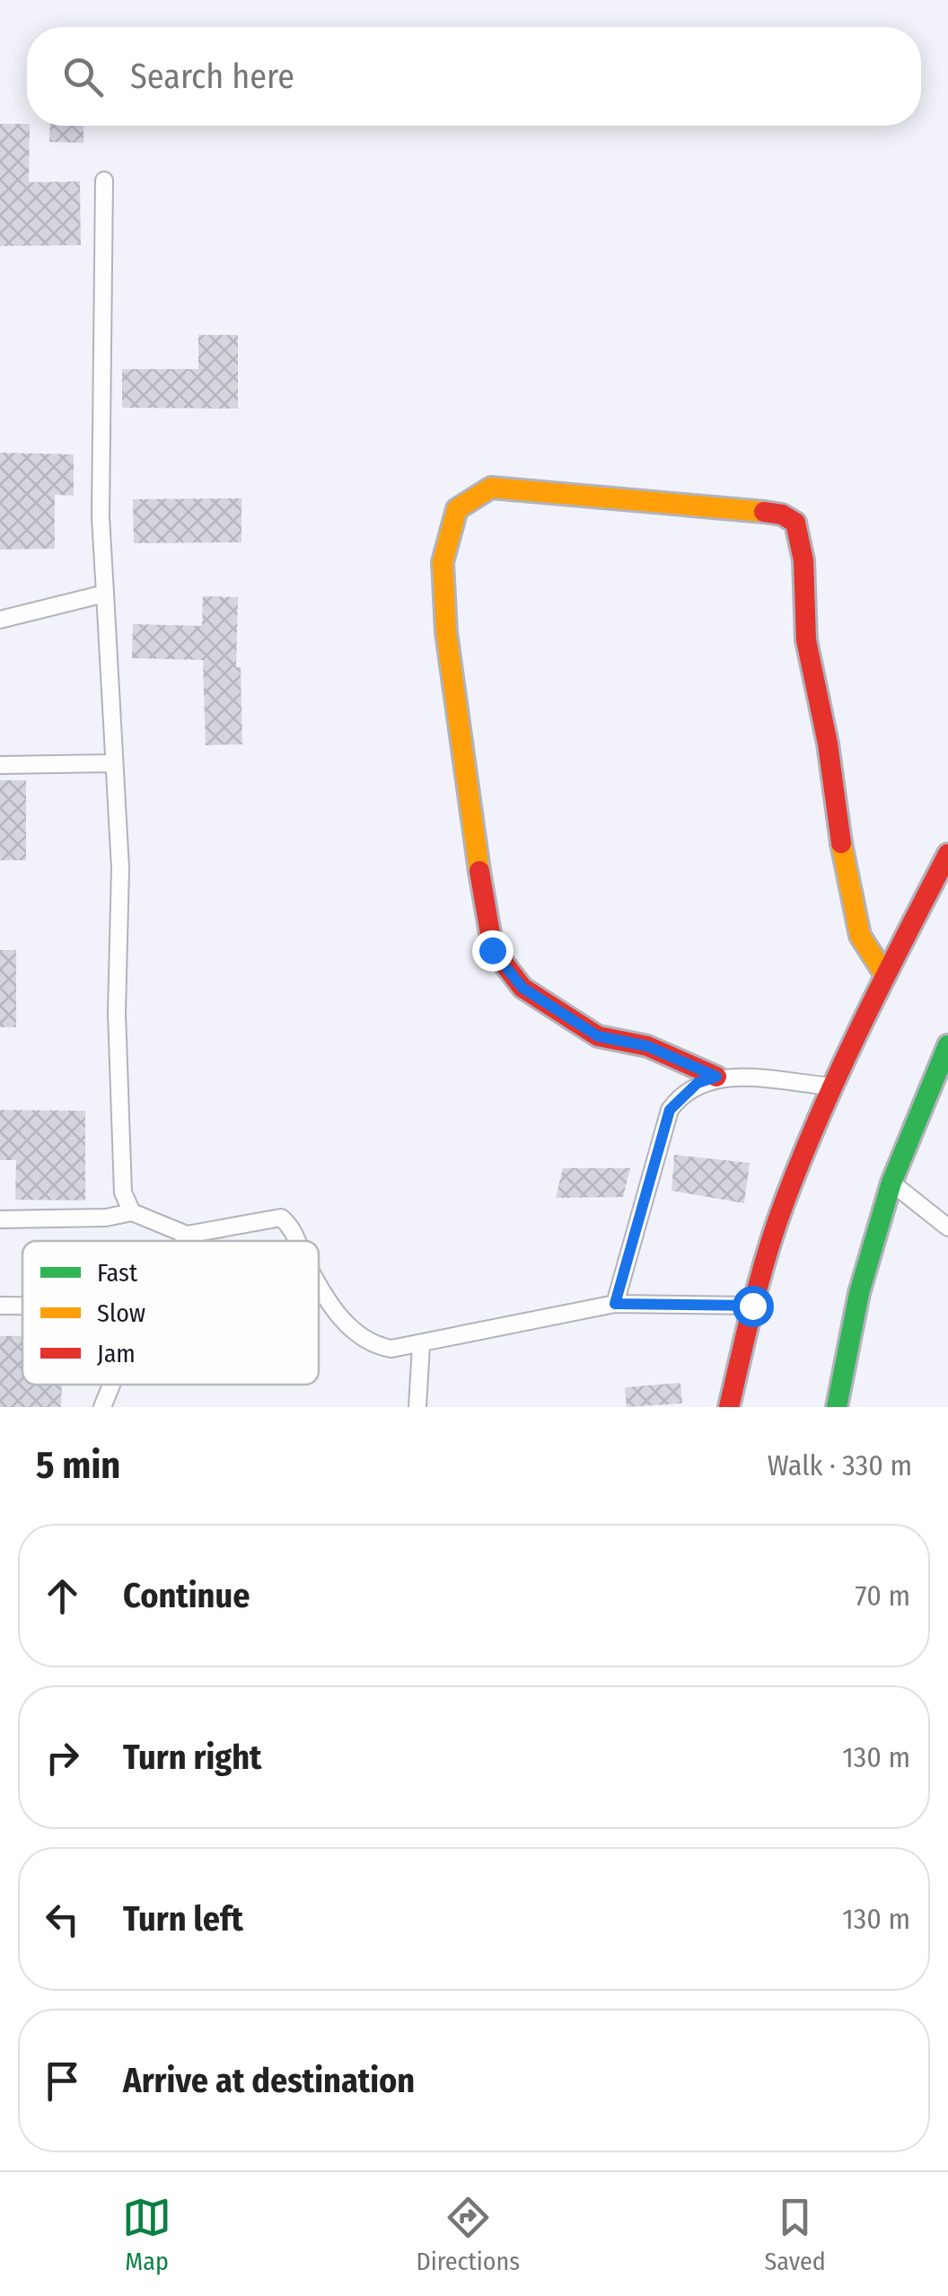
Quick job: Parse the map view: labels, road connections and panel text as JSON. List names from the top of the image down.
{
  "legend": ["Fast", "Slow", "Jam"],
  "page": {
    "search": "Search here",
    "heading": ["5 min", "Walk · 330 m"],
    "list": [
      ["Continue", "70 m"],
      ["Turn right", "130 m"],
      ["Turn left", "130 m"],
      "Arrive at destination"
    ],
    "nav": ["Map", "Directions", "Saved"]
  }
}
